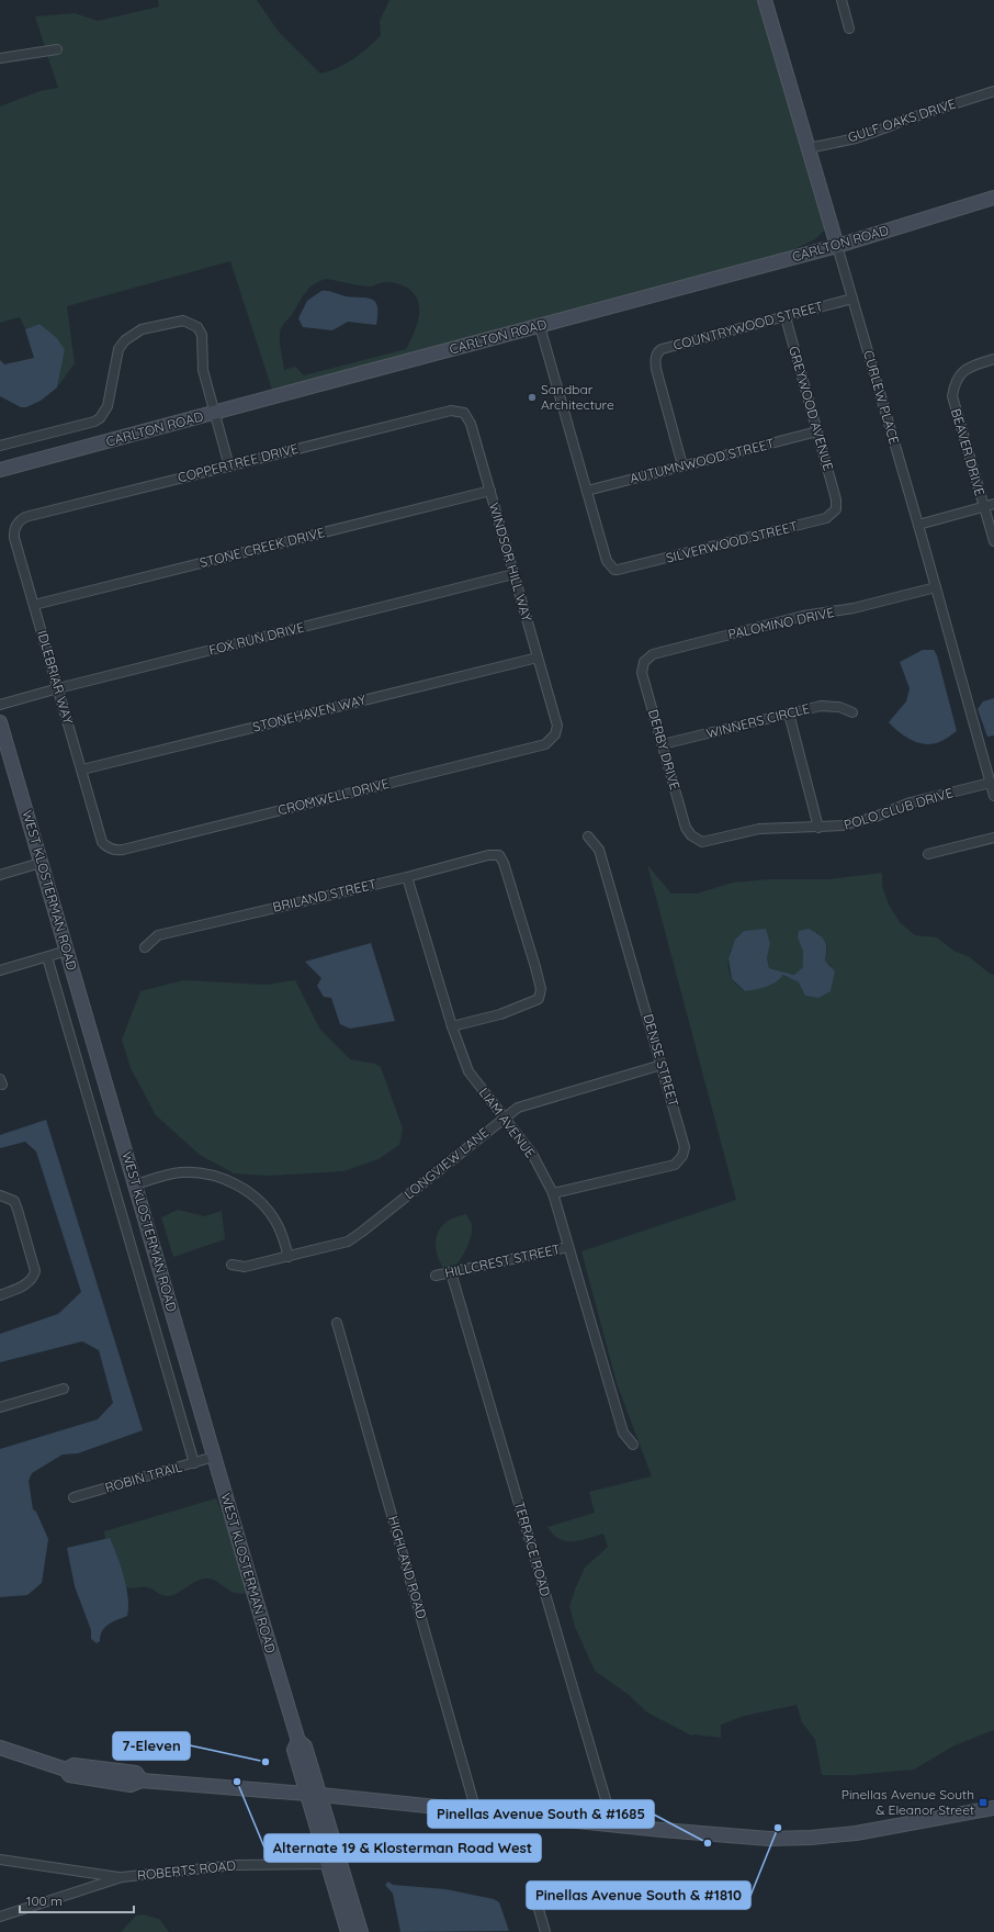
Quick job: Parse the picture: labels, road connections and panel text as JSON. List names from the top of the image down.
{
  "streets": {
    "street": [
      "GULF OAKS DRIVE",
      "CARLTON ROAD",
      "COUNTRYWOOD STREET",
      "CURLEW PLACE",
      "GREYWOOD AVENUE",
      "BEAVER DRIVE",
      "AUTUMNWOOD STREET",
      "COPPERTREE DRIVE",
      "SILVERWOOD STREET",
      "STONE CREEK DRIVE",
      "WINDSOR HILL WAY",
      "PALOMINO DRIVE",
      "FOX RUN DRIVE",
      "IDLEBRIAR WAY",
      "STONEHAVEN WAY",
      "WINNERS CIRCLE",
      "DERBY DRIVE",
      "CROMWELL DRIVE",
      "POLO CLUB DRIVE",
      "WEST KLOSTERMAN ROAD",
      "BRILAND STREET",
      "DENISE STREET",
      "LIAM AVENUE",
      "LONGVIEW LANE",
      "HILLCREST STREET",
      "ROBIN TRAIL",
      "TERRACE ROAD",
      "HIGHLAND ROAD",
      "ROBERTS ROAD"
    ]
  },
  "crossings": [
    ["GULF OAKS DRIVE", "CURLEW PLACE"],
    ["CARLTON ROAD", "CURLEW PLACE"],
    ["COUNTRYWOOD STREET", "CURLEW PLACE"],
    ["COUNTRYWOOD STREET", "GREYWOOD AVENUE"],
    ["COUNTRYWOOD STREET", "AUTUMNWOOD STREET"],
    ["CURLEW PLACE", "PALOMINO DRIVE"],
    ["CURLEW PLACE", "POLO CLUB DRIVE"],
    ["GREYWOOD AVENUE", "AUTUMNWOOD STREET"],
    ["GREYWOOD AVENUE", "SILVERWOOD STREET"],
    ["AUTUMNWOOD STREET", "SILVERWOOD STREET"],
    ["COPPERTREE DRIVE", "WINDSOR HILL WAY"],
    ["COPPERTREE DRIVE", "IDLEBRIAR WAY"],
    ["STONE CREEK DRIVE", "WINDSOR HILL WAY"],
    ["STONE CREEK DRIVE", "IDLEBRIAR WAY"],
    ["WINDSOR HILL WAY", "FOX RUN DRIVE"],
    ["WINDSOR HILL WAY", "STONEHAVEN WAY"],
    ["WINDSOR HILL WAY", "CROMWELL DRIVE"],
    ["PALOMINO DRIVE", "DERBY DRIVE"],
    ["FOX RUN DRIVE", "IDLEBRIAR WAY"],
    ["IDLEBRIAR WAY", "STONEHAVEN WAY"],
    ["IDLEBRIAR WAY", "CROMWELL DRIVE"],
    ["WINNERS CIRCLE", "DERBY DRIVE"],
    ["DERBY DRIVE", "POLO CLUB DRIVE"],
    ["WEST KLOSTERMAN ROAD", "ROBIN TRAIL"],
    ["BRILAND STREET", "LIAM AVENUE"],
    ["DENISE STREET", "LIAM AVENUE"],
    ["DENISE STREET", "LONGVIEW LANE"],
    ["LIAM AVENUE", "LONGVIEW LANE"],
    ["LIAM AVENUE", "HILLCREST STREET"],
    ["HILLCREST STREET", "TERRACE ROAD"]
  ],
  "places": {
    "other": [
      "Sandbar Architecture",
      "7-Eleven",
      "Alternate 19 & Klosterman Road West",
      "Pinellas Avenue South & #1810",
      "Pinellas Avenue South & #1685"
    ],
    "transit": ["Pinellas Avenue South & Eleanor Street"]
  },
  "scale_bar": "100 m"
}
